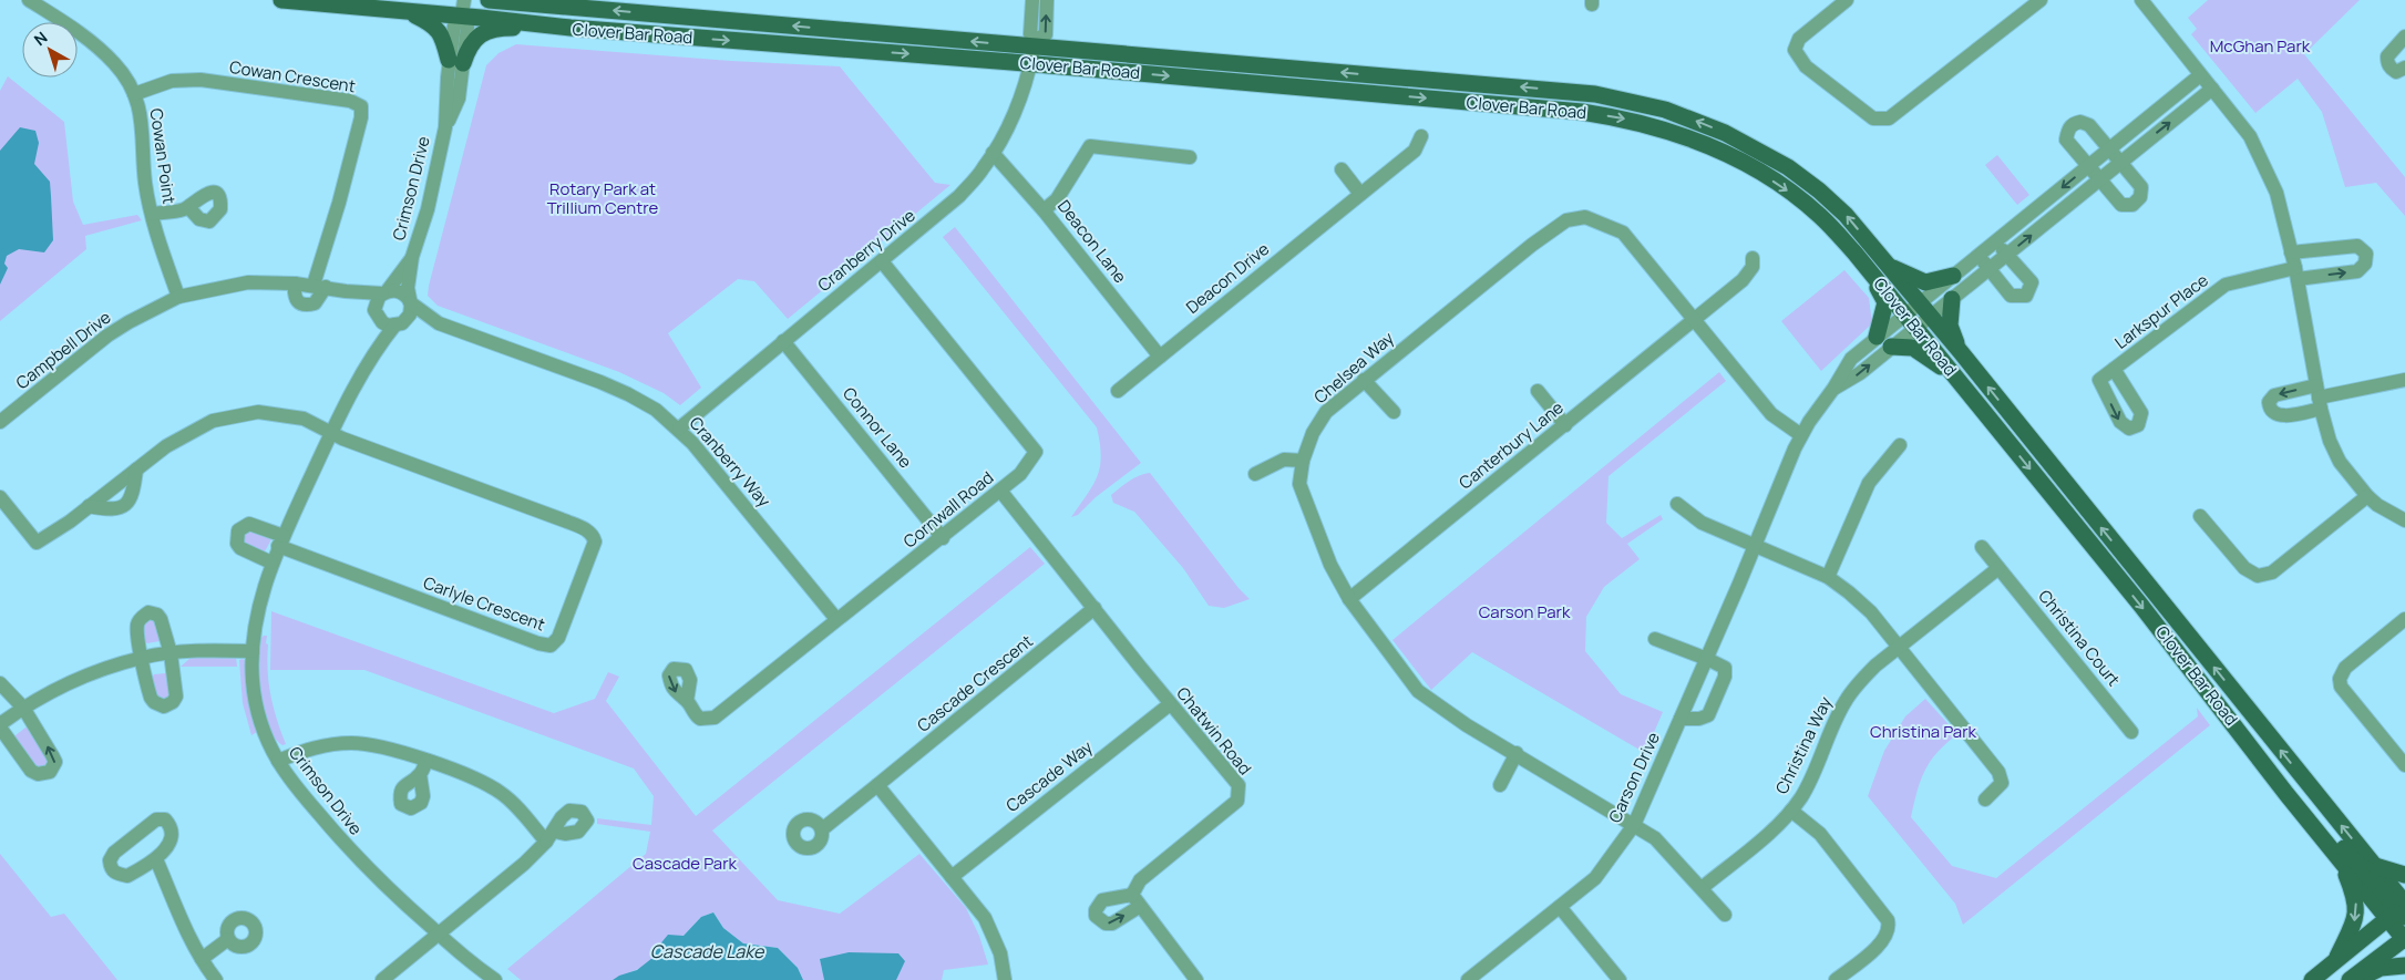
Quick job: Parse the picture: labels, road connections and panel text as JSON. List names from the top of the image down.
{
  "streets": {
    "main road": ["Clover Bar Road"],
    "street": [
      "Cowan Crescent",
      "Cowan Point",
      "Crimson Drive",
      "Deacon Lane",
      "Cranberry Drive",
      "Deacon Drive",
      "Larkspur Place",
      "Campbell Drive",
      "Chelsea Way",
      "Connor Lane",
      "Canterbury Lane",
      "Cranberry Way",
      "Cornwall Road",
      "Carlyle Crescent",
      "Christina Court",
      "Cascade Crescent",
      "Chatwin Road",
      "Christina Way",
      "Cascade Way",
      "Carson Drive"
    ]
  },
  "crossings": [
    ["Clover Bar Road", "Crimson Drive"],
    ["Clover Bar Road", "Cranberry Drive"],
    ["Clover Bar Road", "Carson Drive"],
    ["Cowan Crescent", "Cowan Point"],
    ["Cowan Crescent", "Campbell Drive"],
    ["Cowan Point", "Campbell Drive"],
    ["Crimson Drive", "Campbell Drive"],
    ["Crimson Drive", "Cranberry Way"],
    ["Crimson Drive", "Carlyle Crescent"],
    ["Deacon Lane", "Cranberry Drive"],
    ["Deacon Lane", "Deacon Drive"],
    ["Cranberry Drive", "Connor Lane"],
    ["Cranberry Drive", "Cranberry Way"],
    ["Cranberry Drive", "Cornwall Road"],
    ["Campbell Drive", "Cranberry Way"],
    ["Chelsea Way", "Canterbury Lane"],
    ["Chelsea Way", "Carson Drive"],
    ["Connor Lane", "Cornwall Road"],
    ["Cranberry Way", "Cornwall Road"],
    ["Cornwall Road", "Chatwin Road"],
    ["Cascade Crescent", "Chatwin Road"],
    ["Chatwin Road", "Cascade Way"]
  ],
  "water": ["Cascade Lake"],
  "parks": [
    "McGhan Park",
    "Rotary Park at Trillium Centre",
    "Carson Park",
    "Christina Park",
    "Cascade Park"
  ],
  "north": "top left"
}
